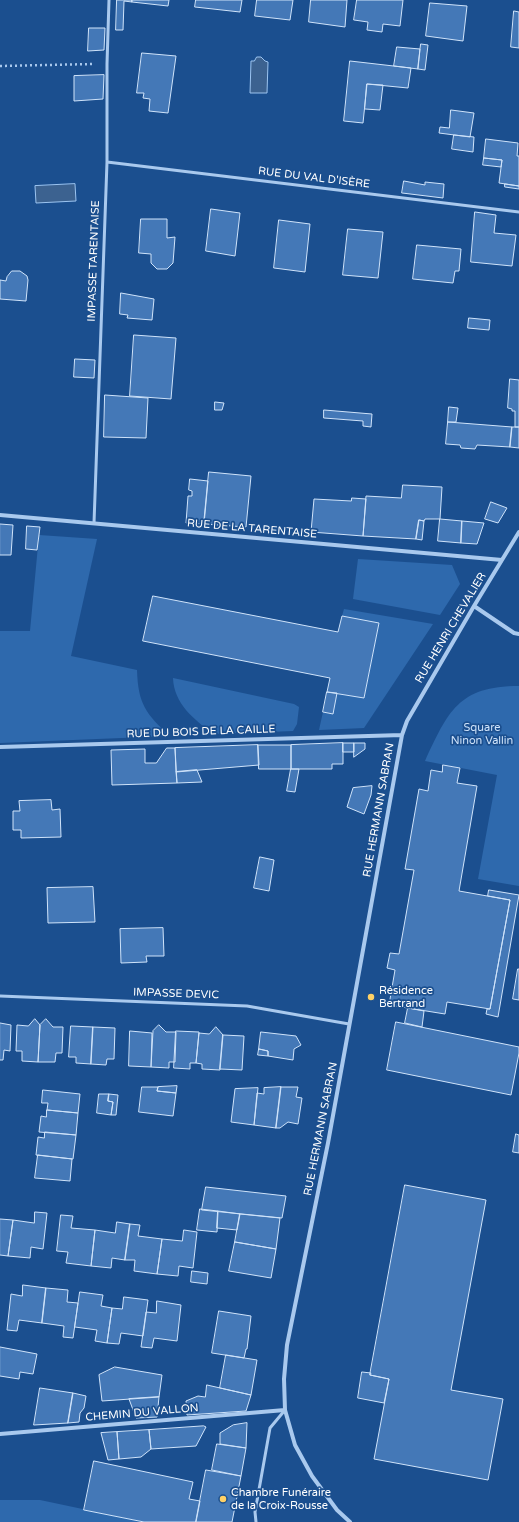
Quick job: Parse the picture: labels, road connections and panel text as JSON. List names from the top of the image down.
{
  "streets": {
    "street": [
      "RUE DE LA TARENTAISE",
      "RUE HENRI CHEVALIER",
      "RUE DU BOIS DE LA CAILLE",
      "RUE HERMANN SABRAN",
      "CHEMIN DU VALLON"
    ],
    "lane": ["RUE DU VAL D'ISÈRE", "IMPASSE TARENTAISE", "IMPASSE DEVIC"]
  },
  "crossings": [
    ["RUE DU VAL D'ISÈRE", "IMPASSE TARENTAISE"],
    ["IMPASSE TARENTAISE", "RUE DE LA TARENTAISE"],
    ["RUE DE LA TARENTAISE", "RUE HENRI CHEVALIER"],
    ["RUE HENRI CHEVALIER", "RUE DU BOIS DE LA CAILLE"],
    ["RUE HENRI CHEVALIER", "RUE HERMANN SABRAN"],
    ["RUE DU BOIS DE LA CAILLE", "RUE HERMANN SABRAN"],
    ["RUE HERMANN SABRAN", "IMPASSE DEVIC"],
    ["RUE HERMANN SABRAN", "CHEMIN DU VALLON"]
  ],
  "parks": ["Square Ninon Vallin"],
  "places": ["Résidence Bertrand", "Chambre Funéraire de la Croix-Rousse"]
}
